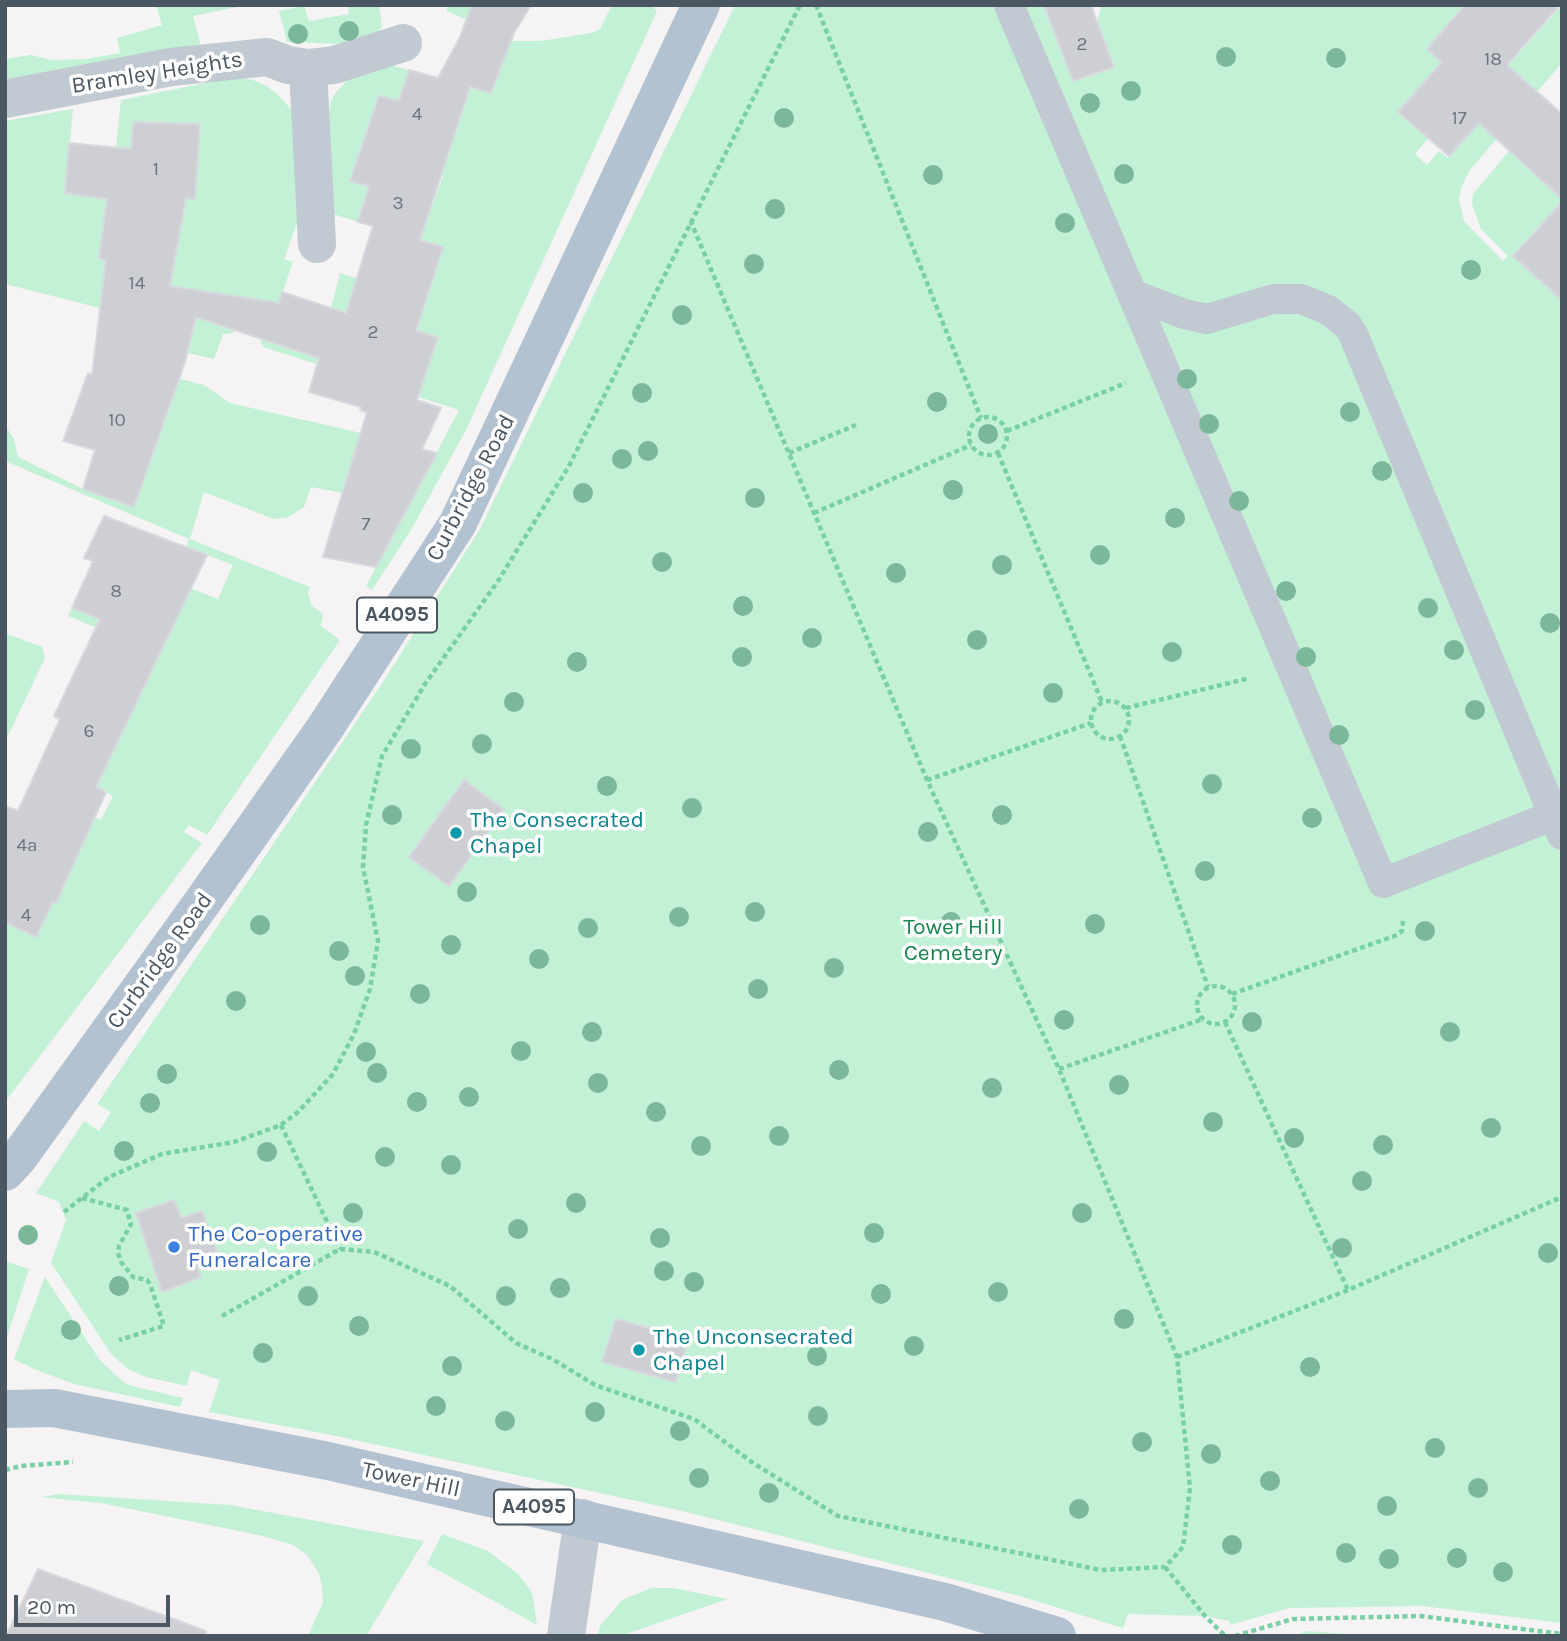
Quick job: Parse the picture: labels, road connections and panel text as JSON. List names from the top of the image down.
{
  "streets": {
    "main road": ["Curbridge Road", "A4095", "Tower Hill"],
    "street": ["Bramley Heights"]
  },
  "parks": ["Tower Hill Cemetery"],
  "places": ["The Consecrated Chapel", "The Co-operative Funeralcare", "The Unconsecrated Chapel"],
  "house_numbers": [
    "2",
    "18",
    "4",
    "17",
    "1",
    "3",
    "14",
    "2",
    "10",
    "7",
    "8",
    "6",
    "4a",
    "4"
  ],
  "scale_bar": "20 m"
}
